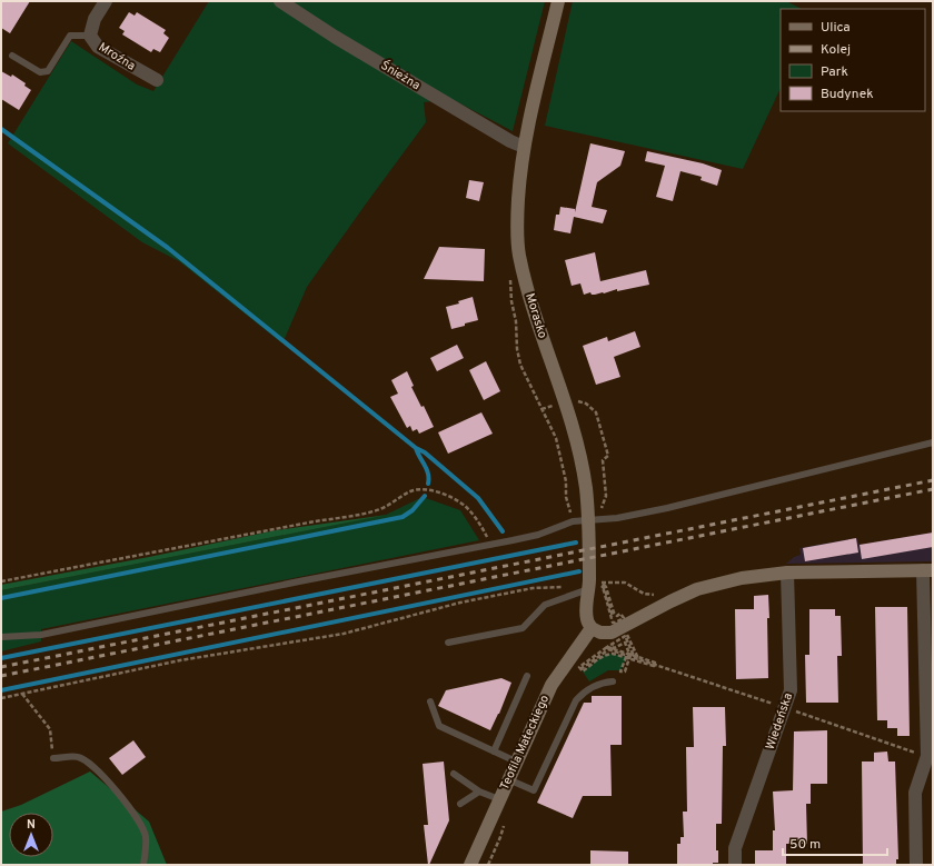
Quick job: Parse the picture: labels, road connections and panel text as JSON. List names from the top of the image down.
{
  "streets": {
    "street": [
      "Mroźna",
      "Śnieżna",
      "Morasko",
      "Wiedeńska",
      "Teofila Mateckiego"
    ]
  },
  "crossings": [
    ["Śnieżna", "Morasko"],
    ["Morasko", "Teofila Mateckiego"]
  ],
  "legend": [
    "Ulica",
    "Kolej",
    "Park",
    "Budynek"
  ],
  "scale_bar": "50 m",
  "north": "top"
}
